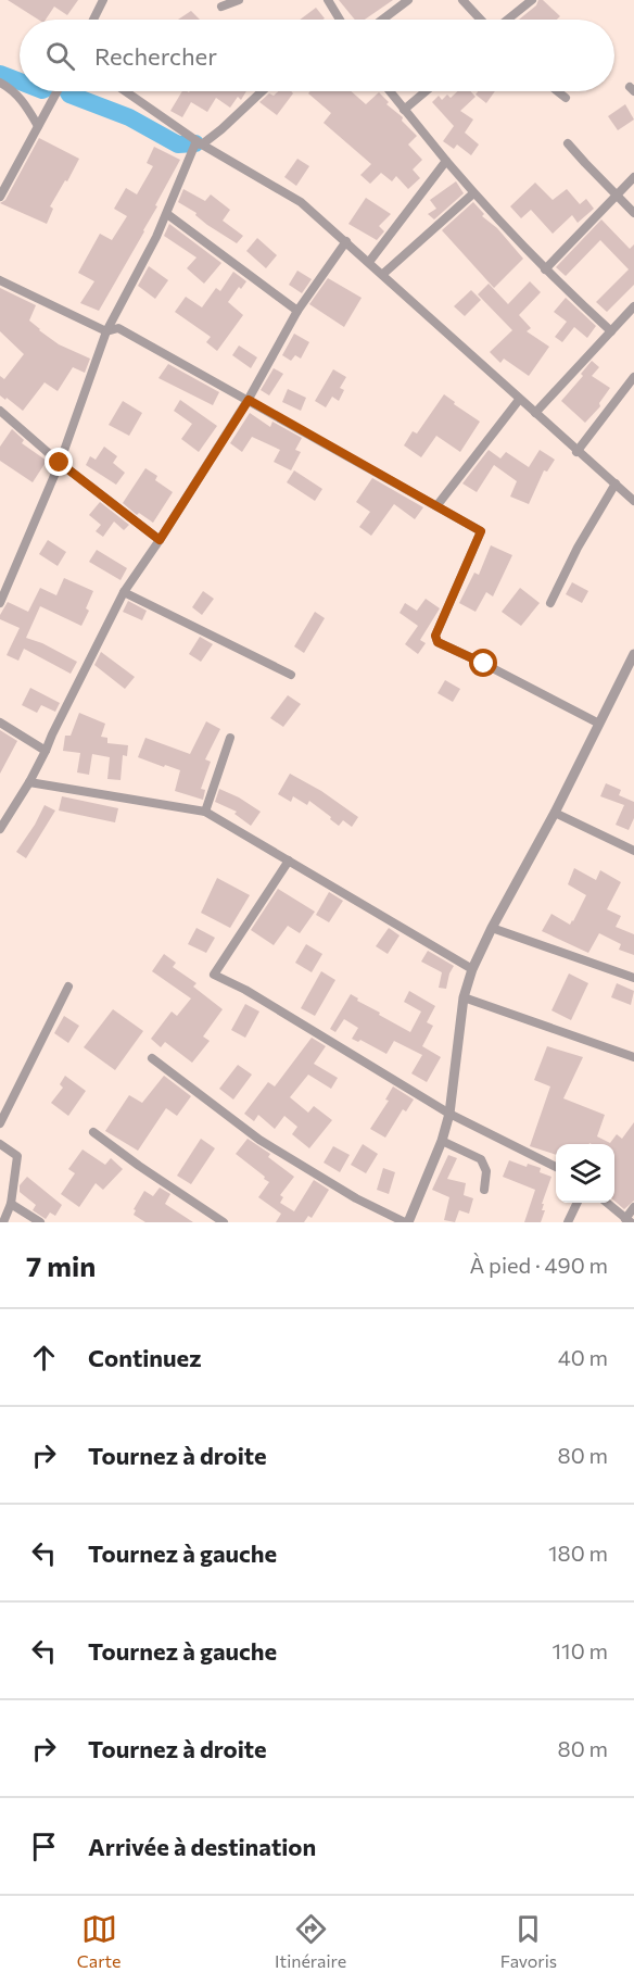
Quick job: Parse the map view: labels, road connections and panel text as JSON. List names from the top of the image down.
{
  "page": {
    "search": "Rechercher",
    "heading": ["7 min", "À pied · 490 m"],
    "list": [
      ["Continuez", "40 m"],
      ["Tournez à droite", "80 m"],
      ["Tournez à gauche", "180 m"],
      ["Tournez à gauche", "110 m"],
      ["Tournez à droite", "80 m"],
      "Arrivée à destination"
    ],
    "nav": ["Carte", "Itinéraire", "Favoris"]
  }
}
